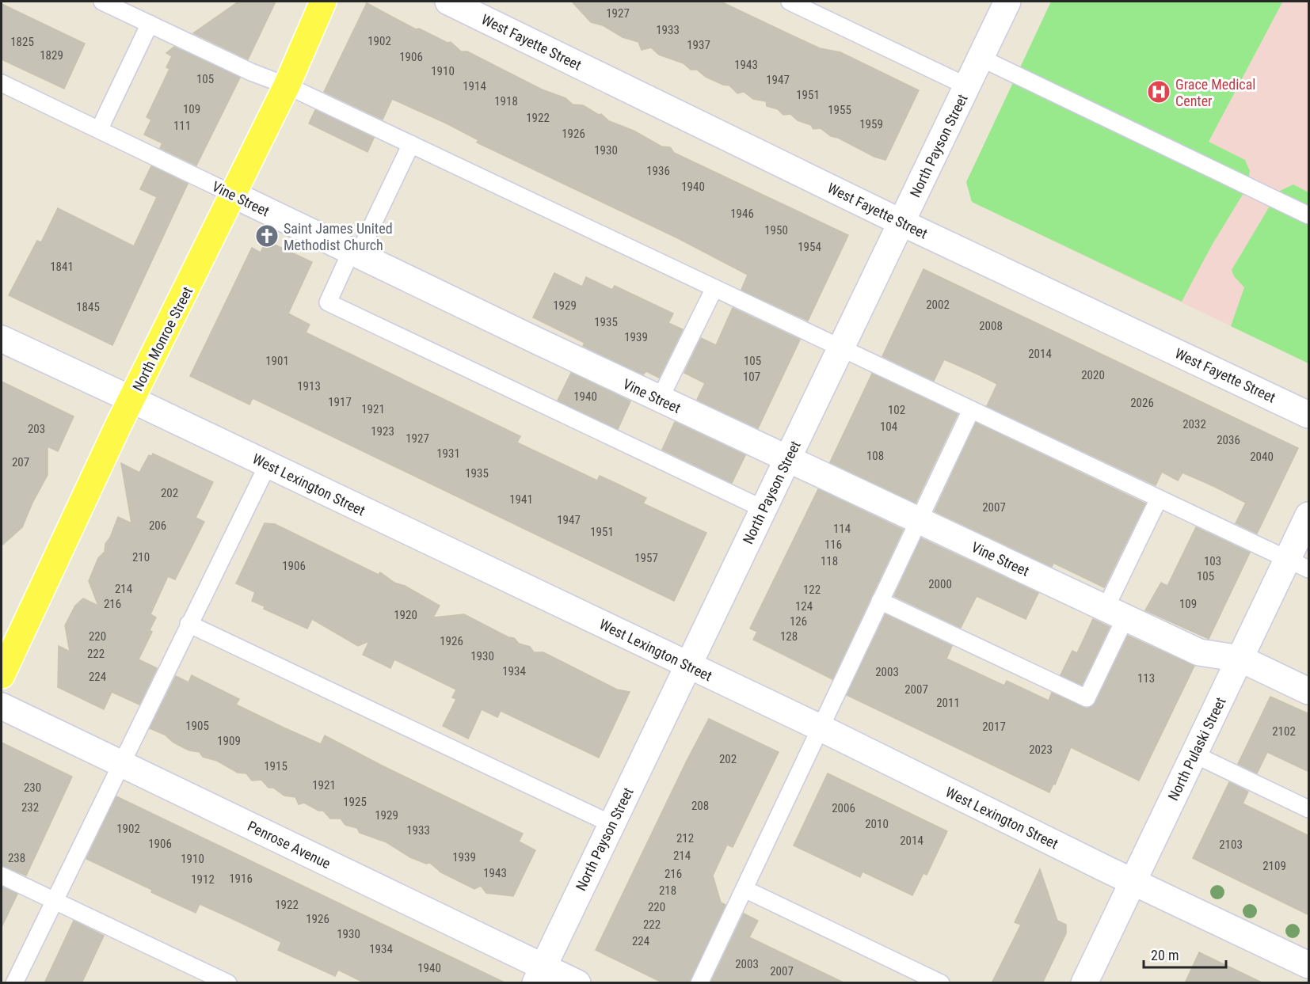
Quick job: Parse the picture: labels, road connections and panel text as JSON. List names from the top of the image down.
{
  "streets": {
    "main road": ["North Monroe Street"],
    "street": [
      "West Fayette Street",
      "North Payson Street",
      "Vine Street",
      "West Lexington Street",
      "North Pulaski Street",
      "Penrose Avenue"
    ]
  },
  "crossings": [
    ["West Fayette Street", "North Payson Street"],
    ["North Payson Street", "Vine Street"],
    ["North Payson Street", "West Lexington Street"],
    ["North Payson Street", "Penrose Avenue"],
    ["Vine Street", "North Monroe Street"],
    ["Vine Street", "North Pulaski Street"],
    ["North Monroe Street", "West Lexington Street"],
    ["West Lexington Street", "North Pulaski Street"]
  ],
  "places": {
    "hospital": ["Grace Medical Center"],
    "church": ["Saint James United Methodist Church"]
  },
  "house_numbers": [
    "1927",
    "1933",
    "1902",
    "1825",
    "1937",
    "1829",
    "1906",
    "1943",
    "1910",
    "105",
    "1947",
    "1914",
    "1951",
    "1918",
    "109",
    "1955",
    "1922",
    "1959",
    "111",
    "1926",
    "1930",
    "1936",
    "1940",
    "1946",
    "1950",
    "1954",
    "1841",
    "2002",
    "1929",
    "1845",
    "1935",
    "2008",
    "1939",
    "2014",
    "1901",
    "105",
    "2020",
    "107",
    "1913",
    "1940",
    "1917",
    "2026",
    "1921",
    "102",
    "2032",
    "104",
    "203",
    "1923",
    "1927",
    "2036",
    "1931",
    "108",
    "2040",
    "207",
    "1935",
    "202",
    "1941",
    "2007",
    "1947",
    "206",
    "114",
    "1951",
    "116",
    "210",
    "1957",
    "118",
    "103",
    "1906",
    "105",
    "2000",
    "214",
    "122",
    "216",
    "109",
    "124",
    "1920",
    "126",
    "220",
    "128",
    "1926",
    "222",
    "1930",
    "1934",
    "2003",
    "224",
    "113",
    "2007",
    "2011",
    "1905",
    "2017",
    "2102",
    "1909",
    "2023",
    "202",
    "1915",
    "1921",
    "230",
    "1925",
    "208",
    "232",
    "2006",
    "1929",
    "2010",
    "1902",
    "1933",
    "212",
    "2014",
    "1906",
    "2103",
    "214",
    "1939",
    "238",
    "1910",
    "2109",
    "1943",
    "216",
    "1916",
    "1912",
    "218",
    "1922",
    "220",
    "1926",
    "222",
    "1930",
    "224",
    "1934",
    "2003",
    "1940",
    "2007"
  ],
  "scale_bar": "20 m"
}
